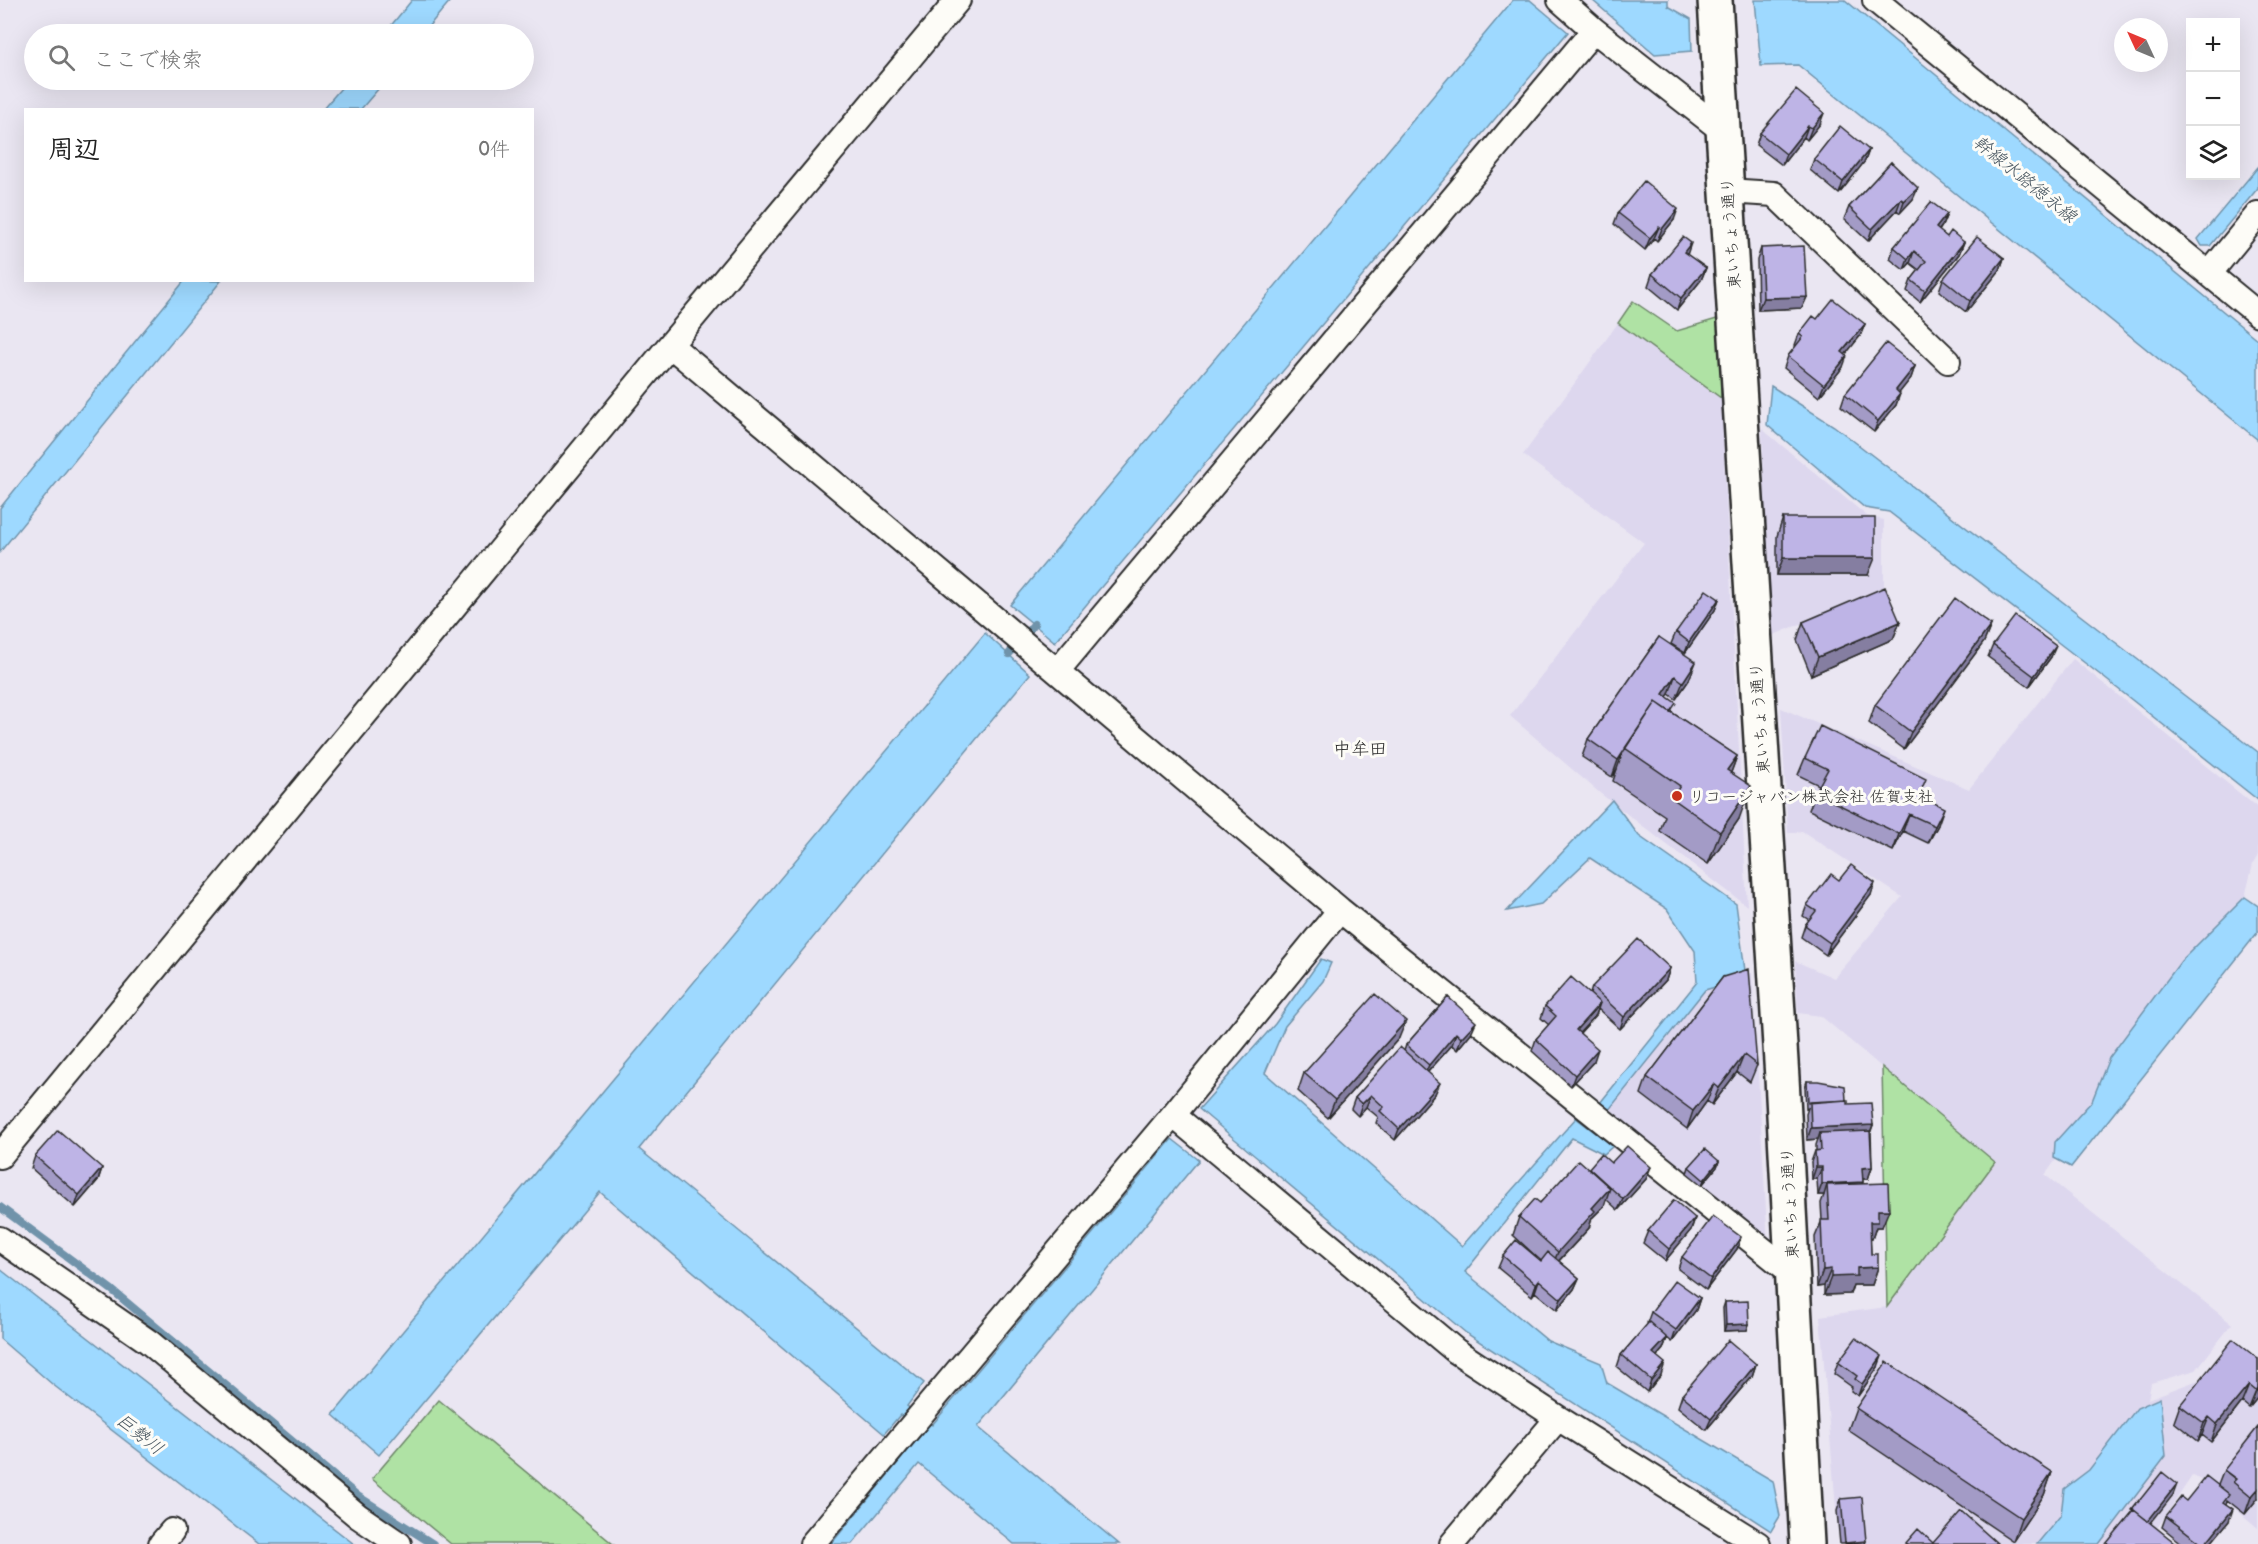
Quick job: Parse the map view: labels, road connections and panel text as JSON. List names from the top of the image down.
{
  "streets": {
    "main road": ["東いちょう通り"]
  },
  "districts": ["中牟田"],
  "water": ["幹線水路徳永線", "巨勢川"],
  "places": ["リコージャパン株式会社 佐賀支社"],
  "north": "top left",
  "page": {
    "map_buttons": ["+", "−"],
    "search": "ここで検索",
    "heading": ["周辺", "0件"]
  }
}
